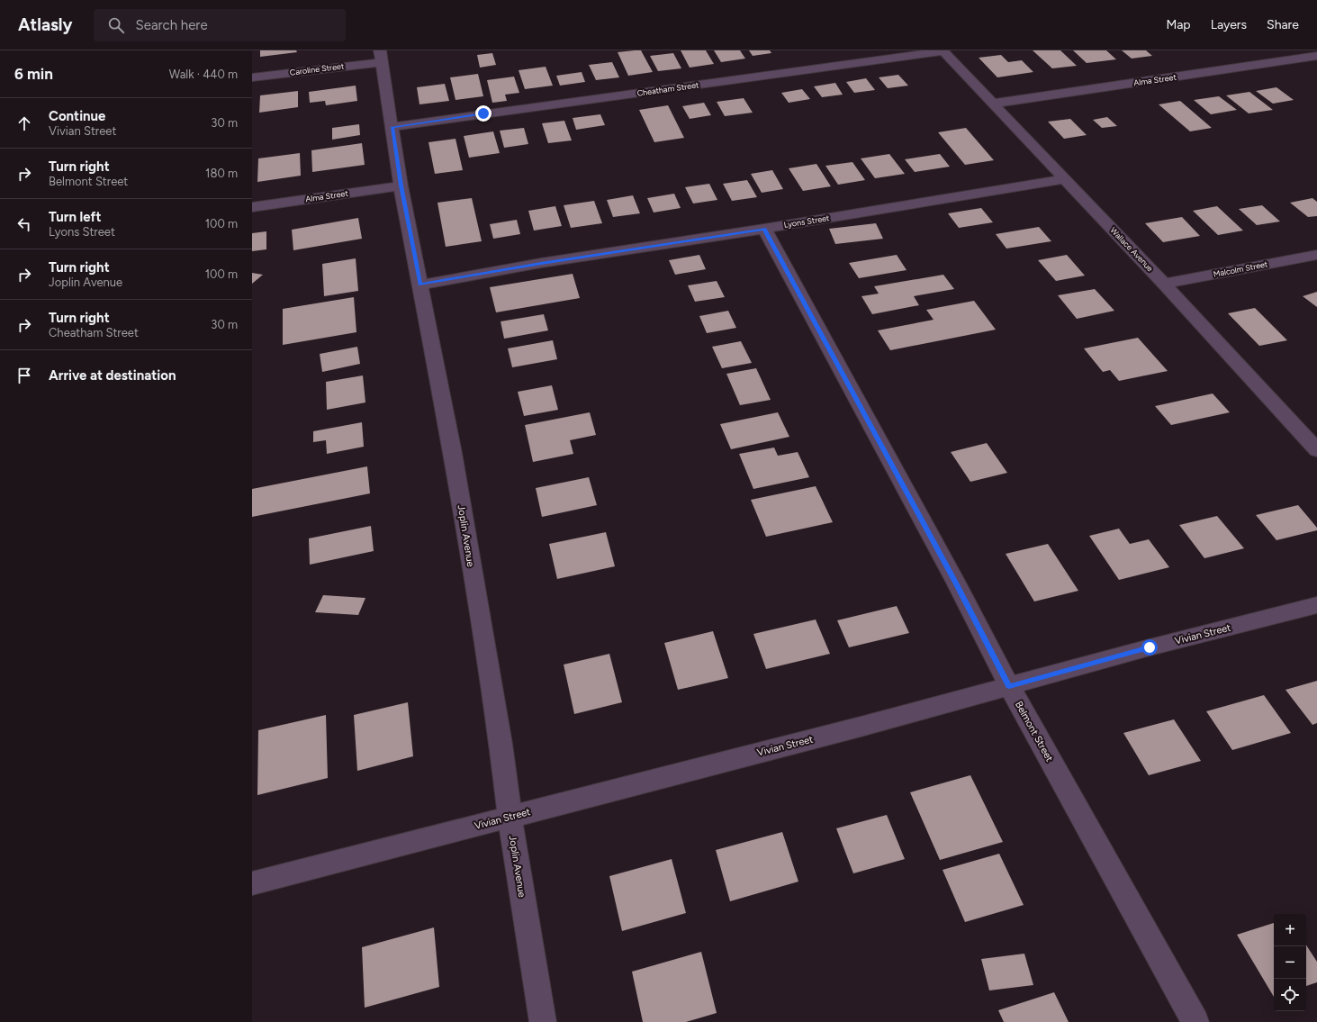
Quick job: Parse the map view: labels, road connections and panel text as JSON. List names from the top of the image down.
{
  "streets": {
    "street": [
      "Caroline Street",
      "Alma Street",
      "Cheatham Street",
      "Lyons Street",
      "Wallace Avenue",
      "Malcolm Street",
      "Joplin Avenue",
      "Vivian Street",
      "Belmont Street"
    ]
  },
  "crossings": [
    ["Caroline Street", "Joplin Avenue"],
    ["Alma Street", "Wallace Avenue"],
    ["Alma Street", "Joplin Avenue"],
    ["Cheatham Street", "Wallace Avenue"],
    ["Cheatham Street", "Joplin Avenue"],
    ["Lyons Street", "Wallace Avenue"],
    ["Lyons Street", "Joplin Avenue"],
    ["Lyons Street", "Belmont Street"],
    ["Wallace Avenue", "Malcolm Street"],
    ["Joplin Avenue", "Vivian Street"],
    ["Vivian Street", "Belmont Street"]
  ],
  "page": {
    "header": "Atlasly",
    "search": "Search here",
    "nav": ["Map", "Layers", "Share"],
    "heading": ["6 min", "Walk · 440 m"],
    "list": [
      ["Continue", "Vivian Street", "30 m"],
      ["Turn right", "Belmont Street", "180 m"],
      ["Turn left", "Lyons Street", "100 m"],
      ["Turn right", "Joplin Avenue", "100 m"],
      ["Turn right", "Cheatham Street", "30 m"],
      "Arrive at destination"
    ],
    "map_buttons": ["+", "−"]
  }
}
